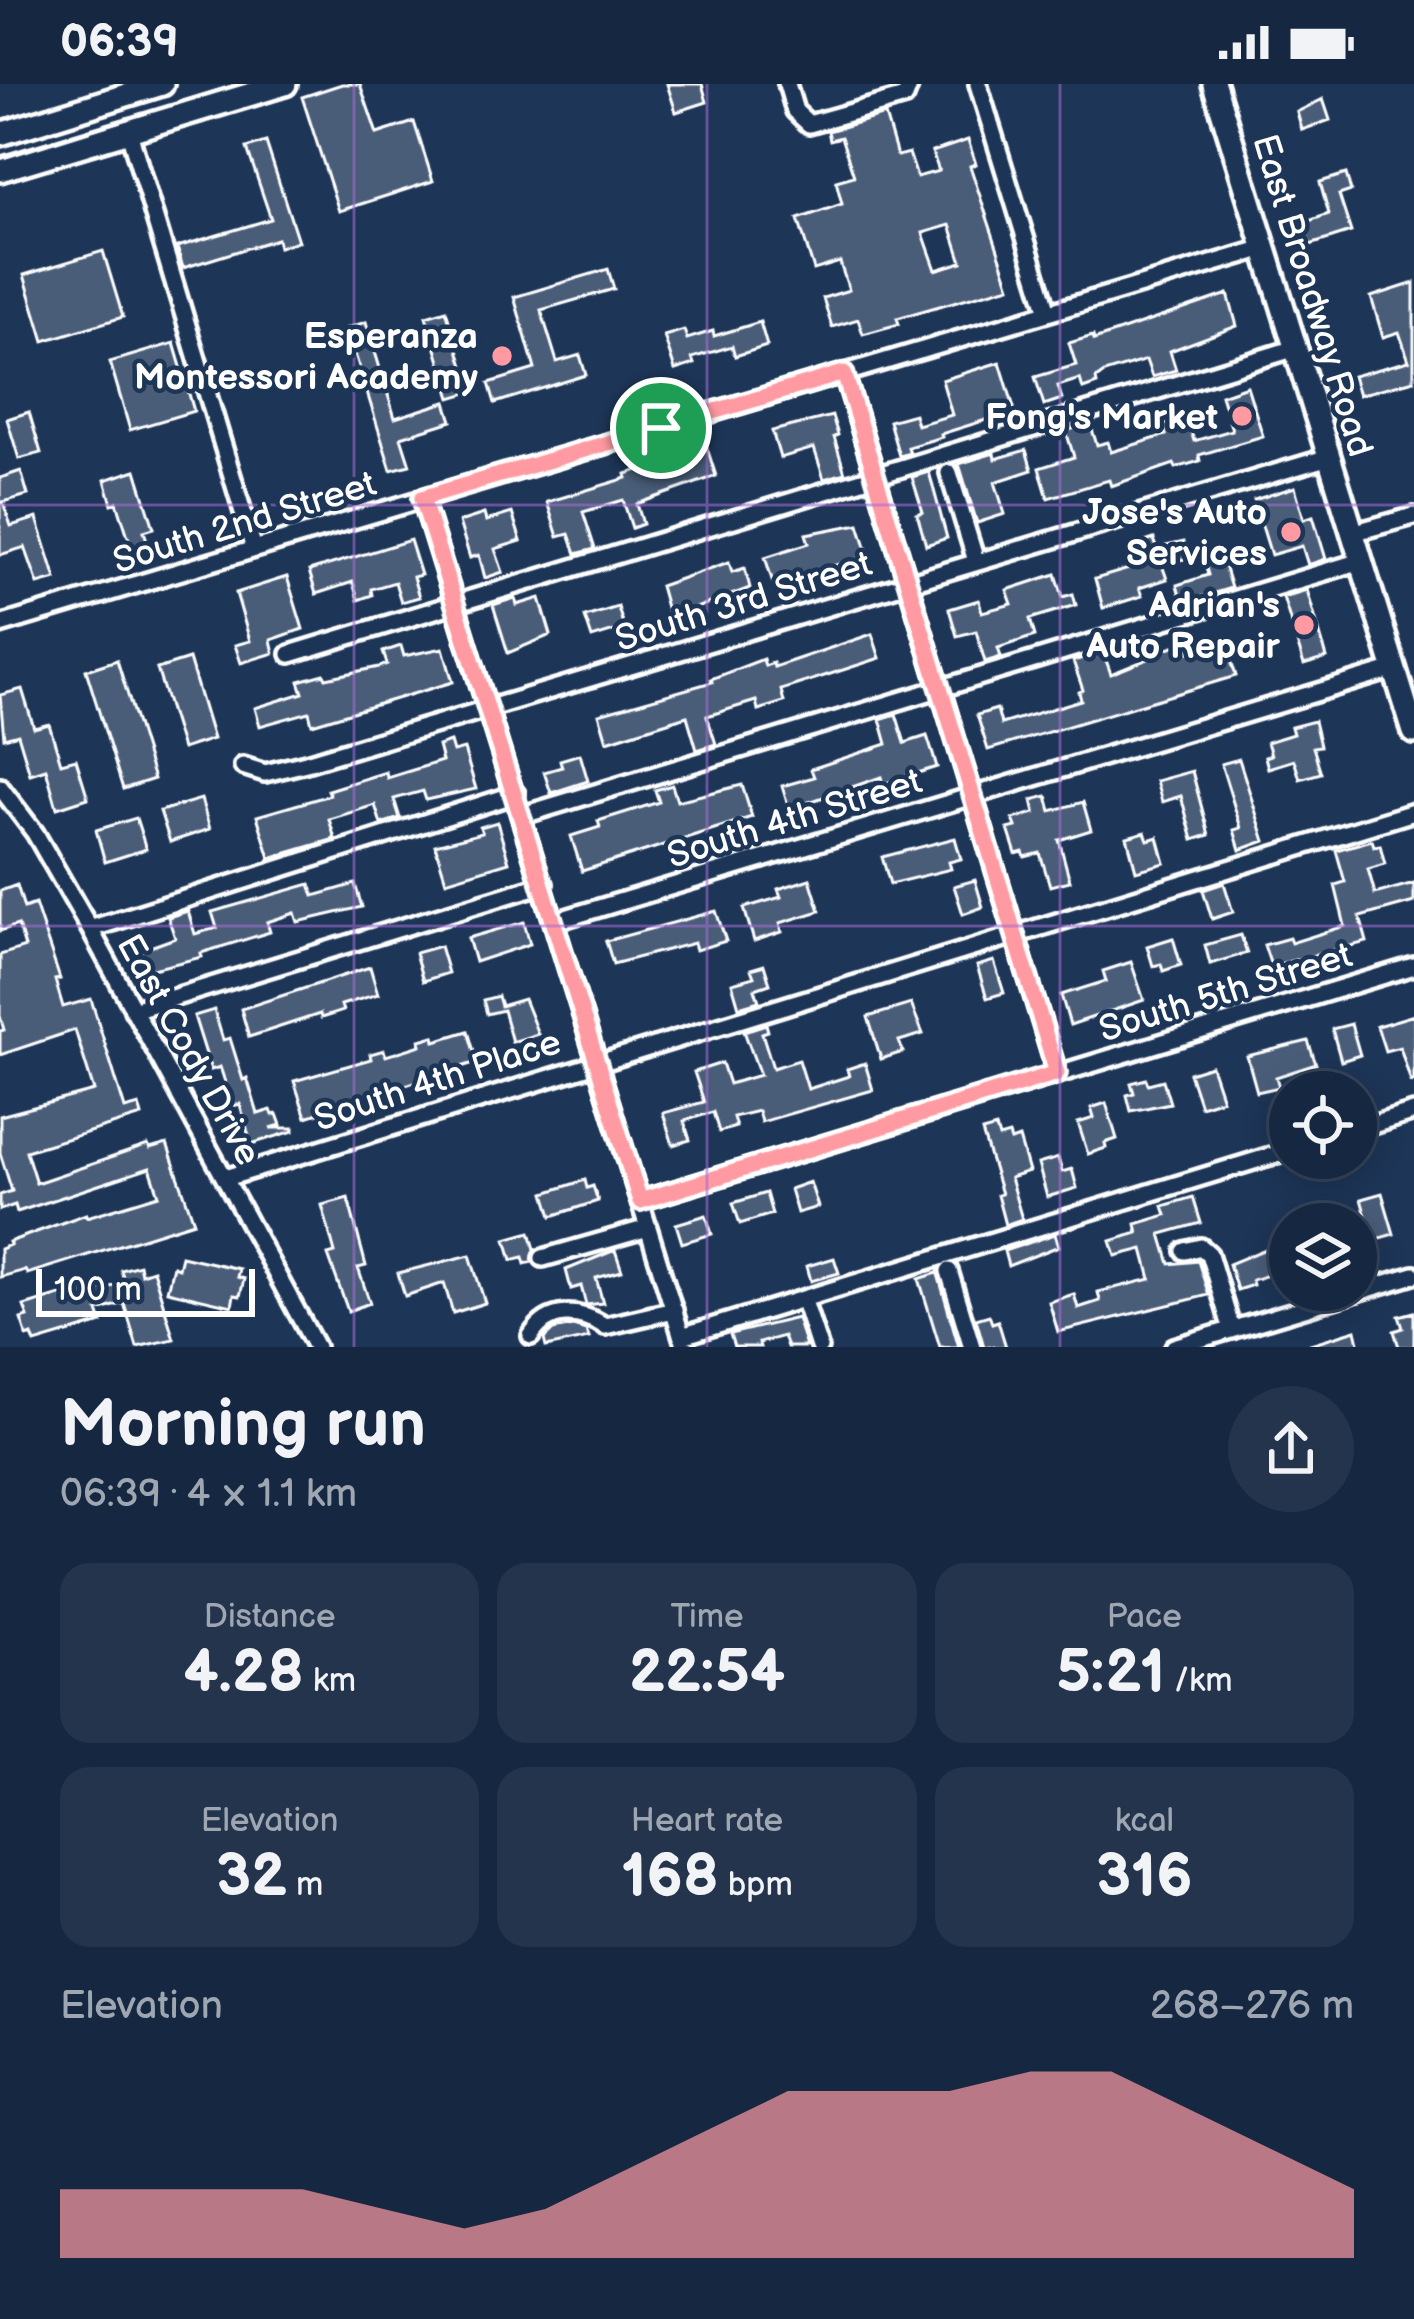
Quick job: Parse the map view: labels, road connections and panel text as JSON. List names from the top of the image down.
{
  "streets": {
    "main road": ["East Broadway Road"],
    "street": [
      "South 2nd Street",
      "South 3rd Street",
      "South 4th Street",
      "South 5th Street",
      "East Cody Drive",
      "South 4th Place"
    ]
  },
  "crossings": [
    ["East Broadway Road", "South 2nd Street"],
    ["East Broadway Road", "South 3rd Street"],
    ["East Broadway Road", "South 4th Street"],
    ["East Cody Drive", "South 4th Place"]
  ],
  "places": [
    "Esperanza Montessori Academy",
    "Fong's Market",
    "Jose's Auto Services",
    "Adrian's Auto Repair"
  ],
  "scale_bar": "100 m",
  "page": {
    "status": "06:39",
    "scale": "100 m",
    "heading": ["Morning run", "06:39 · 4 × 1.1 km"],
    "stats": [
      ["Distance", "4.28 km"],
      ["Time", "22:54"],
      ["Pace", "5:21 /km"],
      ["Elevation", "32 m"],
      ["Heart rate", "168 bpm"],
      ["kcal", "316"]
    ],
    "chart": ["Elevation", "268–276 m"]
  }
}
